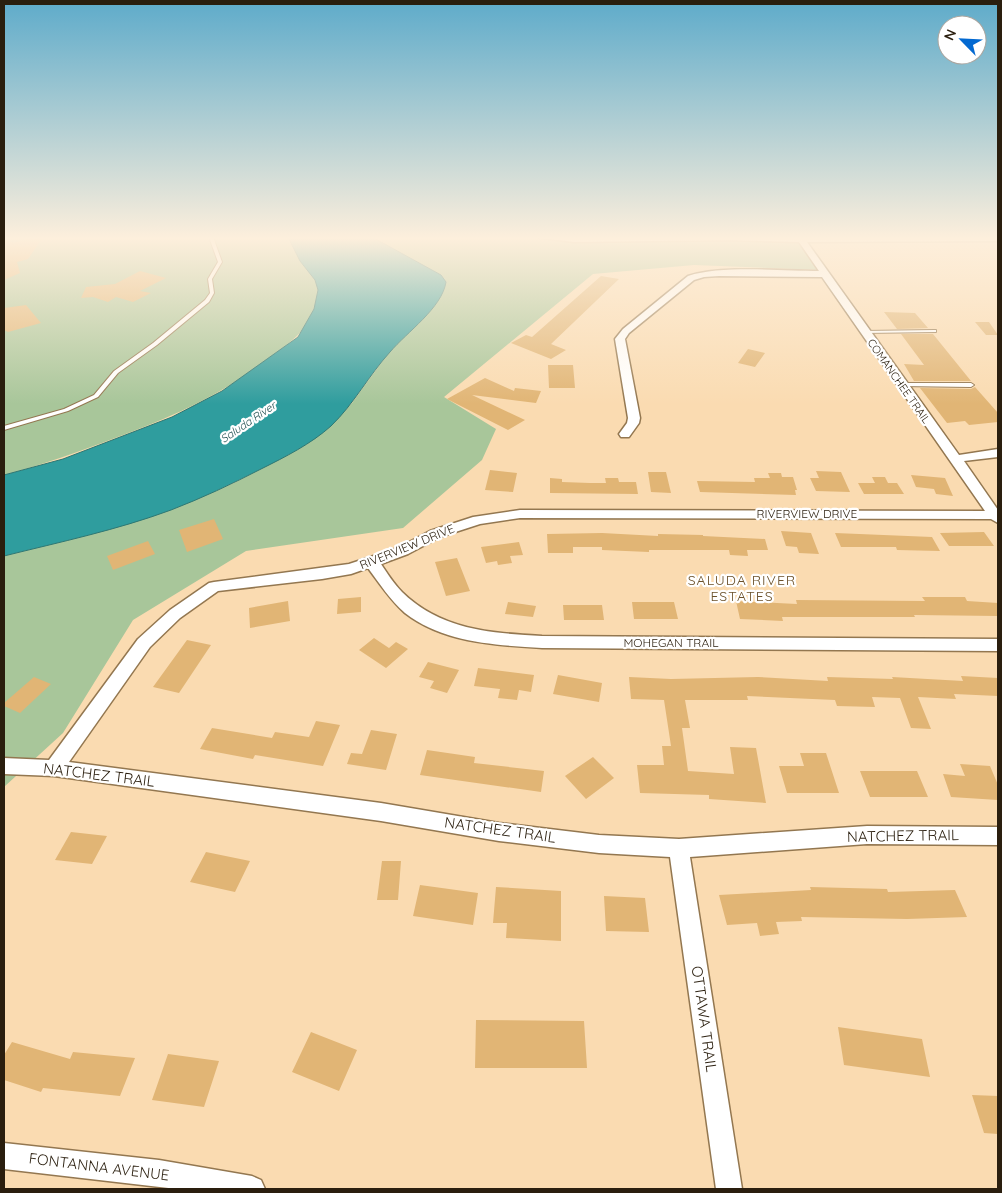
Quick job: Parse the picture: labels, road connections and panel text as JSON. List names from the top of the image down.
{
  "streets": {
    "street": [
      "COMANCHEE TRAIL",
      "RIVERVIEW DRIVE",
      "MOHEGAN TRAIL",
      "NATCHEZ TRAIL",
      "OTTAWA TRAIL",
      "FONTANNA AVENUE"
    ]
  },
  "crossings": [
    ["COMANCHEE TRAIL", "RIVERVIEW DRIVE"],
    ["RIVERVIEW DRIVE", "MOHEGAN TRAIL"],
    ["RIVERVIEW DRIVE", "NATCHEZ TRAIL"],
    ["NATCHEZ TRAIL", "OTTAWA TRAIL"]
  ],
  "districts": ["SALUDA RIVER ESTATES"],
  "water": ["Saluda River"],
  "north": "top left"
}
